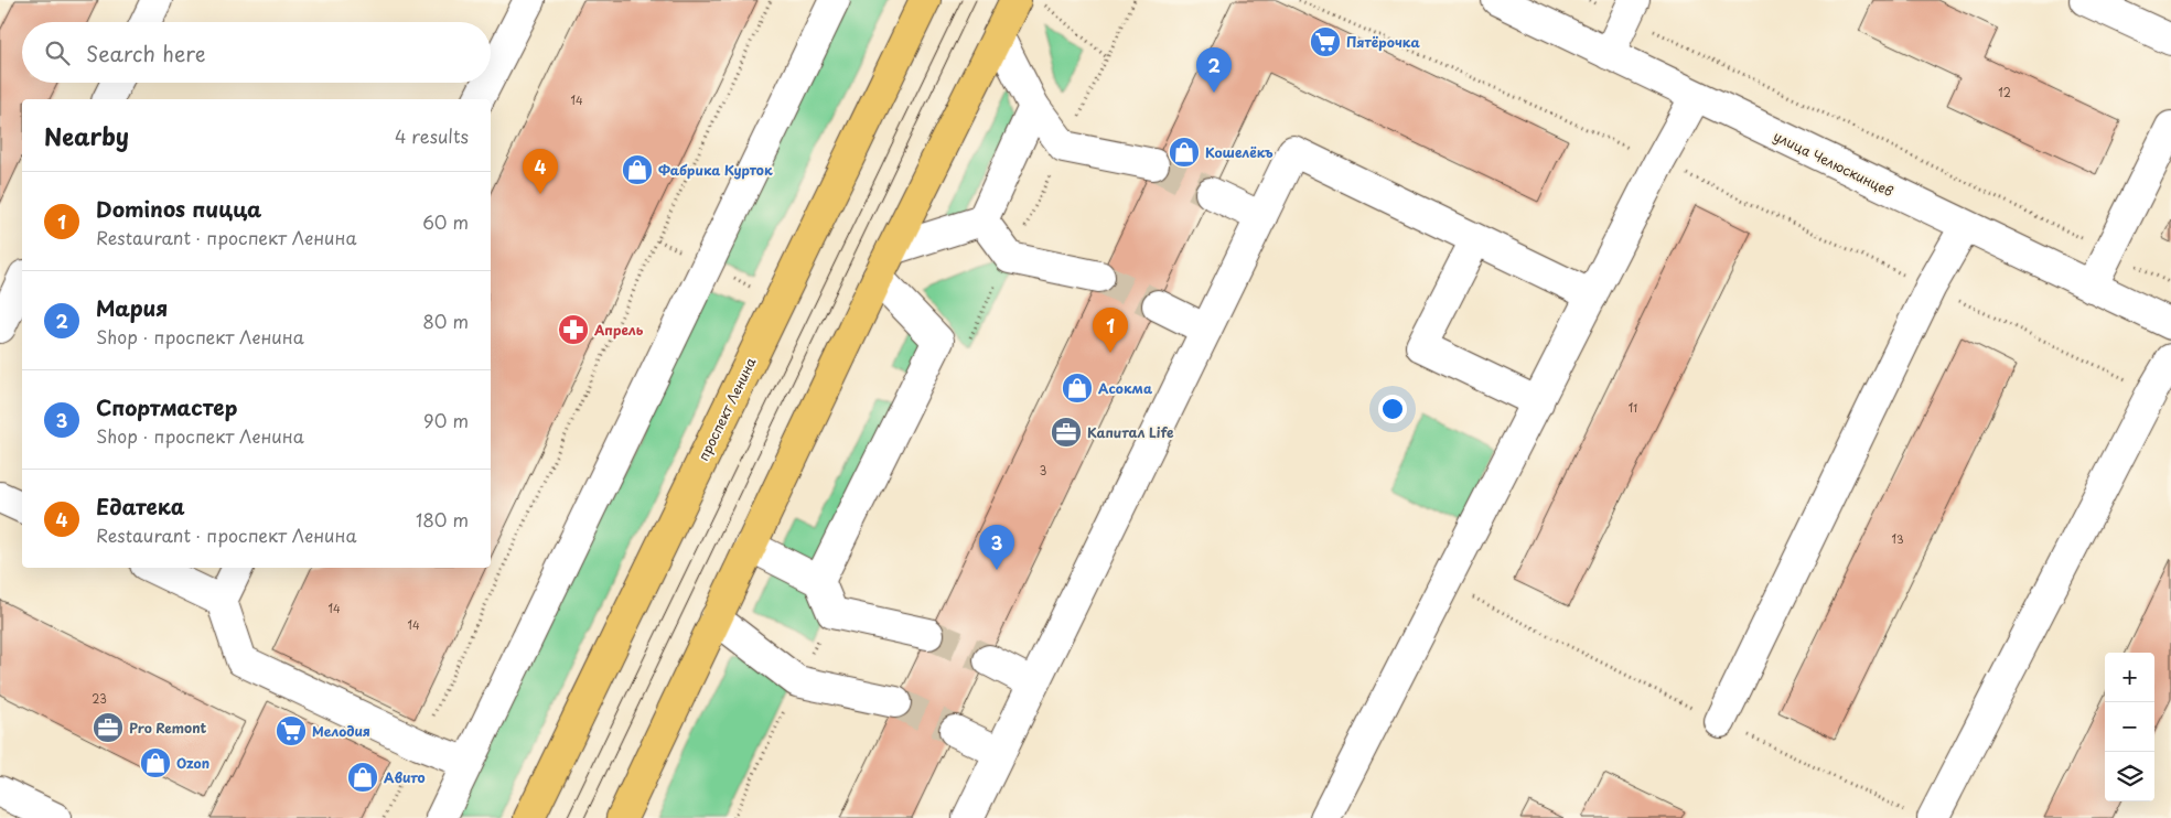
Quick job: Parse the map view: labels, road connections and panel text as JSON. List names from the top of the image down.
{
  "streets": {
    "main road": ["проспект Ленина"],
    "street": ["улица Челюскинцев"]
  },
  "places": {
    "supermarket": ["Пятёрочка", "Мелодия"],
    "shop": [
      "Кошелёкъ",
      "Фабрика Курток",
      "Асокма",
      "Ozon",
      "Авито"
    ],
    "pharmacy": ["Апрель"],
    "office": ["Капитал Life", "Pro Remont"]
  },
  "house_numbers": [
    "12",
    "14",
    "11",
    "3",
    "13",
    "14",
    "14",
    "23"
  ],
  "page": {
    "search": "Search here",
    "pins": [
      "2",
      "4",
      "1",
      "3"
    ],
    "heading": ["Nearby", "4 results"],
    "list": [
      {
        "mark": "1",
        "name": "Dominos пицца",
        "note": "Restaurant · проспект Ленина",
        "value": "60 m"
      },
      {
        "mark": "2",
        "name": "Мария",
        "note": "Shop · проспект Ленина",
        "value": "80 m"
      },
      {
        "mark": "3",
        "name": "Спортмастер",
        "note": "Shop · проспект Ленина",
        "value": "90 m"
      },
      {
        "mark": "4",
        "name": "Едатека",
        "note": "Restaurant · проспект Ленина",
        "value": "180 m"
      }
    ],
    "map_buttons": ["+", "−"]
  }
}
